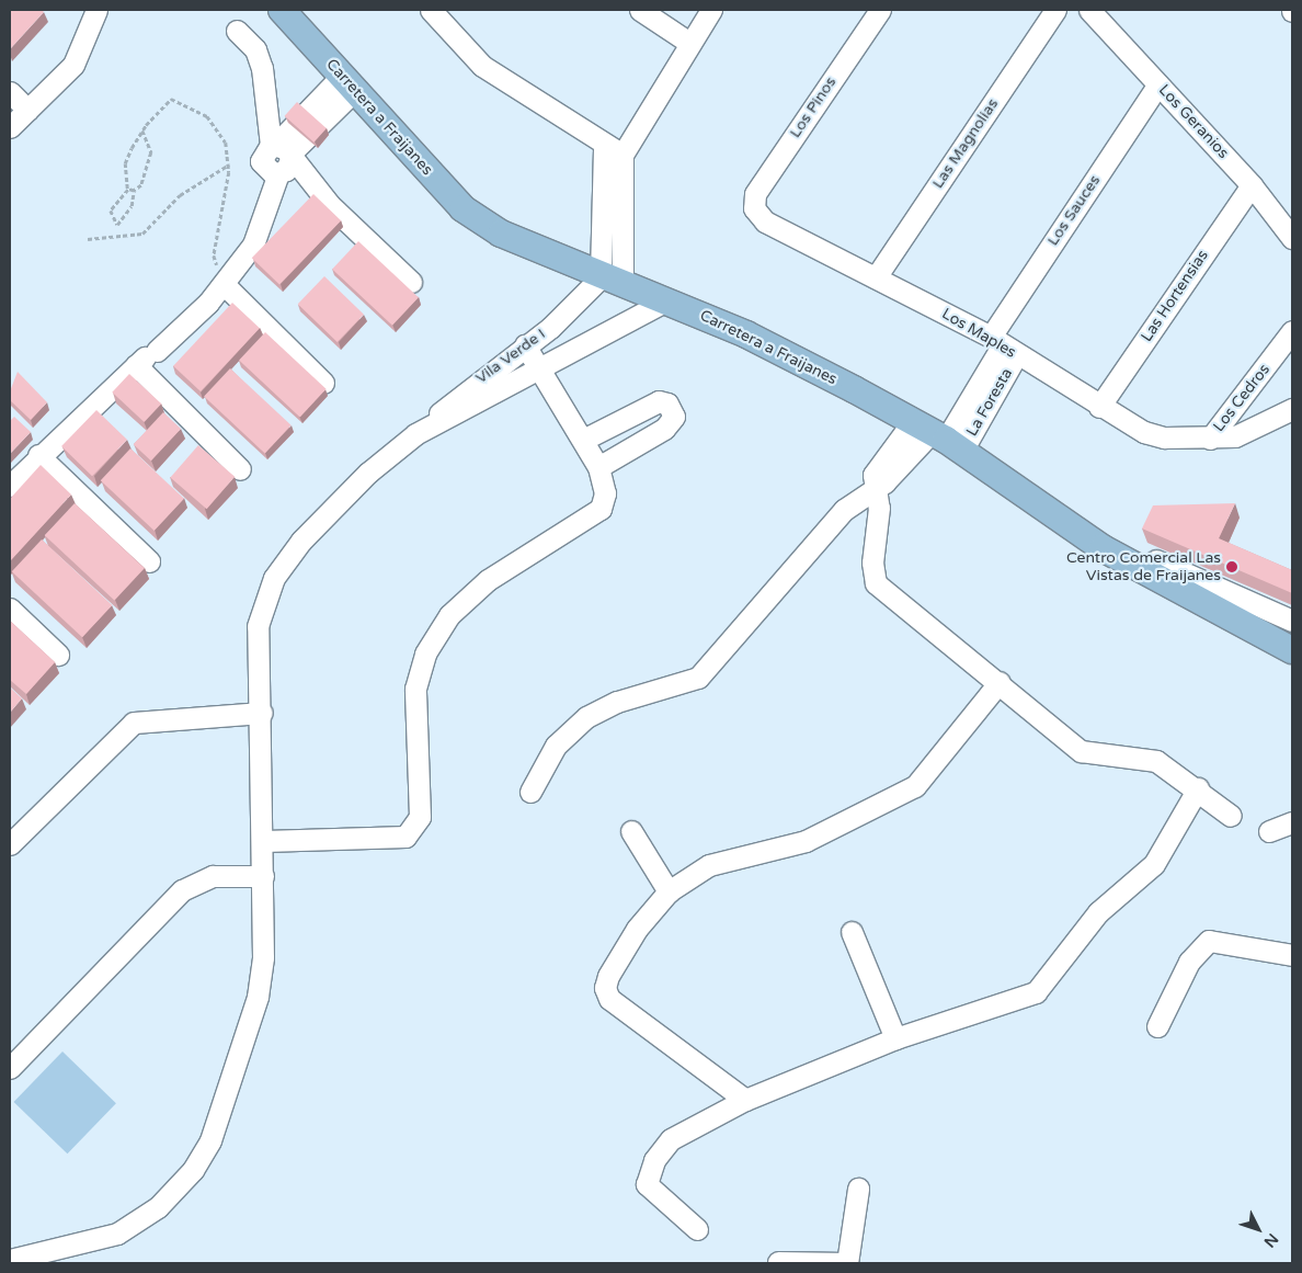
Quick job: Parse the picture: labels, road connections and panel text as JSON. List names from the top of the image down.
{
  "streets": {
    "main road": ["Carretera a Fraijanes"],
    "street": [
      "Los Pinos",
      "Los Geranios",
      "Las Magnolias",
      "Los Sauces",
      "Las Hortensias",
      "Los Maples",
      "Vila Verde I",
      "Los Cedros",
      "La Foresta"
    ]
  },
  "crossings": [
    ["Los Pinos", "Los Maples"],
    ["Carretera a Fraijanes", "Vila Verde I"],
    ["Carretera a Fraijanes", "La Foresta"],
    ["Los Geranios", "Los Sauces"],
    ["Los Geranios", "Las Hortensias"],
    ["Las Magnolias", "Los Maples"],
    ["Los Sauces", "Los Maples"],
    ["Los Sauces", "La Foresta"],
    ["Las Hortensias", "Los Maples"],
    ["Los Maples", "Los Cedros"],
    ["Los Maples", "La Foresta"]
  ],
  "places": ["Centro Comercial Las Vistas de Fraijanes"],
  "north": "bottom right"
}
